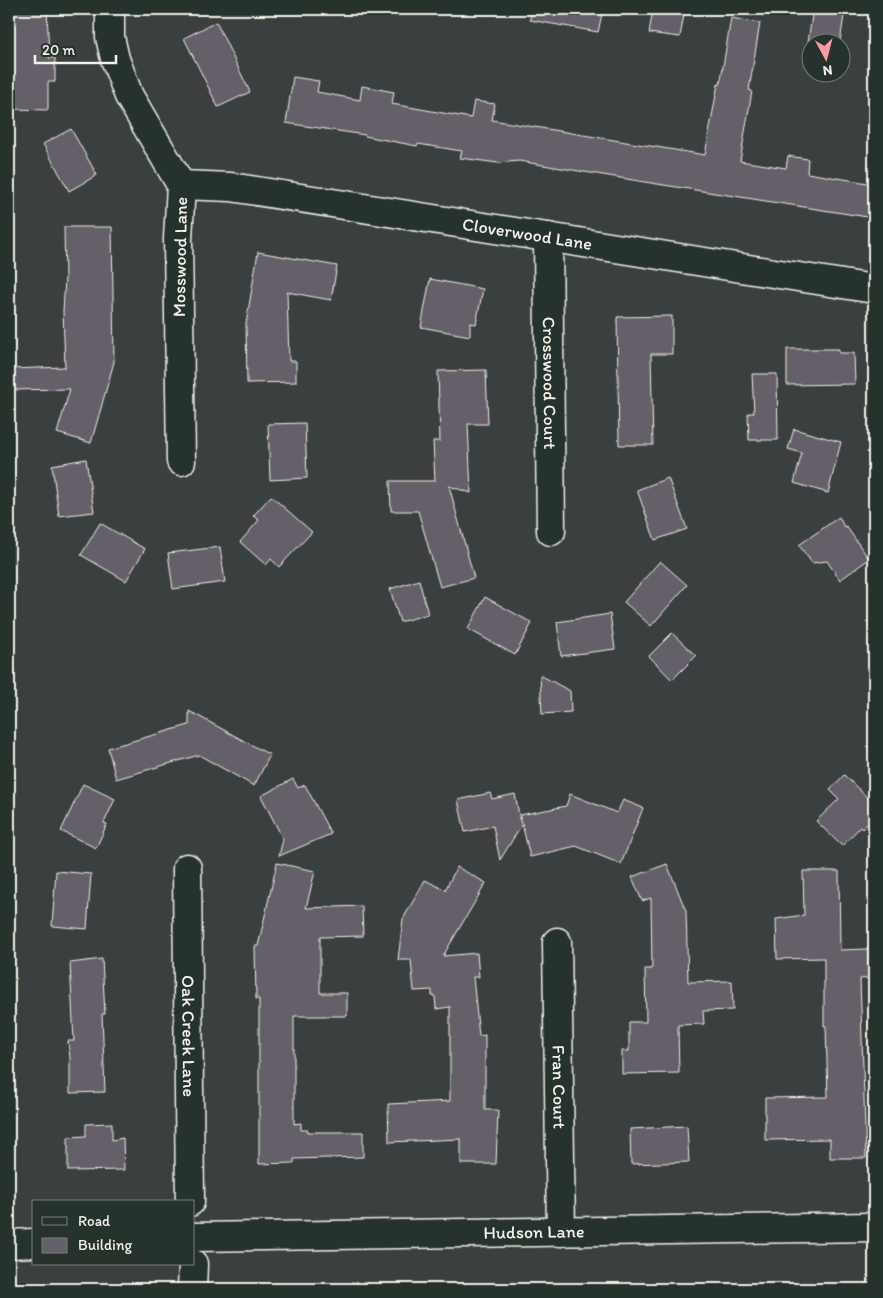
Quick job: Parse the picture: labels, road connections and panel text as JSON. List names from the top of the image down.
{
  "streets": {
    "street": [
      "Cloverwood Lane",
      "Mosswood Lane",
      "Crosswood Court",
      "Oak Creek Lane",
      "Fran Court",
      "Hudson Lane"
    ]
  },
  "crossings": [
    ["Cloverwood Lane", "Mosswood Lane"],
    ["Cloverwood Lane", "Crosswood Court"],
    ["Fran Court", "Hudson Lane"]
  ],
  "legend": ["Road", "Building"],
  "scale_bar": "20 m",
  "north": "bottom"
}
